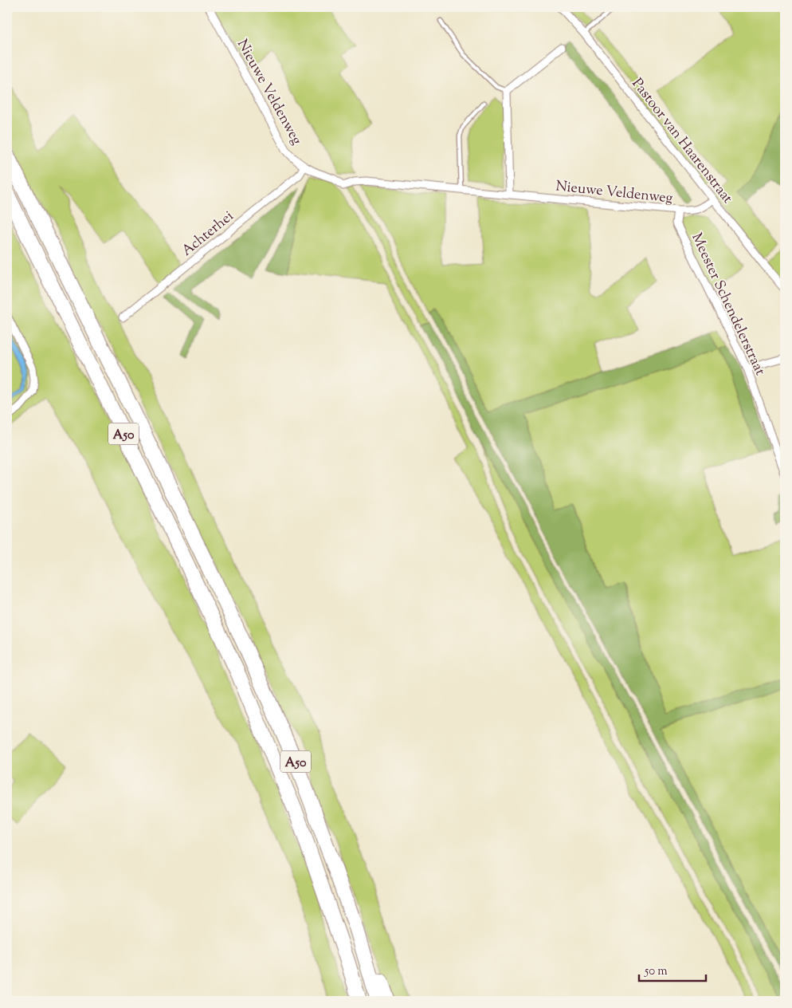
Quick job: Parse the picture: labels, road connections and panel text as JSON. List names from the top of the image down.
{
  "streets": {
    "highway": ["A50"],
    "street": [
      "Nieuwe Veldenweg",
      "Pastoor van Haarenstraat",
      "Achterhei",
      "Meester Schendelerstraat"
    ]
  },
  "crossings": [
    ["Nieuwe Veldenweg", "Pastoor van Haarenstraat"],
    ["Nieuwe Veldenweg", "Achterhei"],
    ["Nieuwe Veldenweg", "Meester Schendelerstraat"]
  ],
  "scale_bar": "50 m"
}
